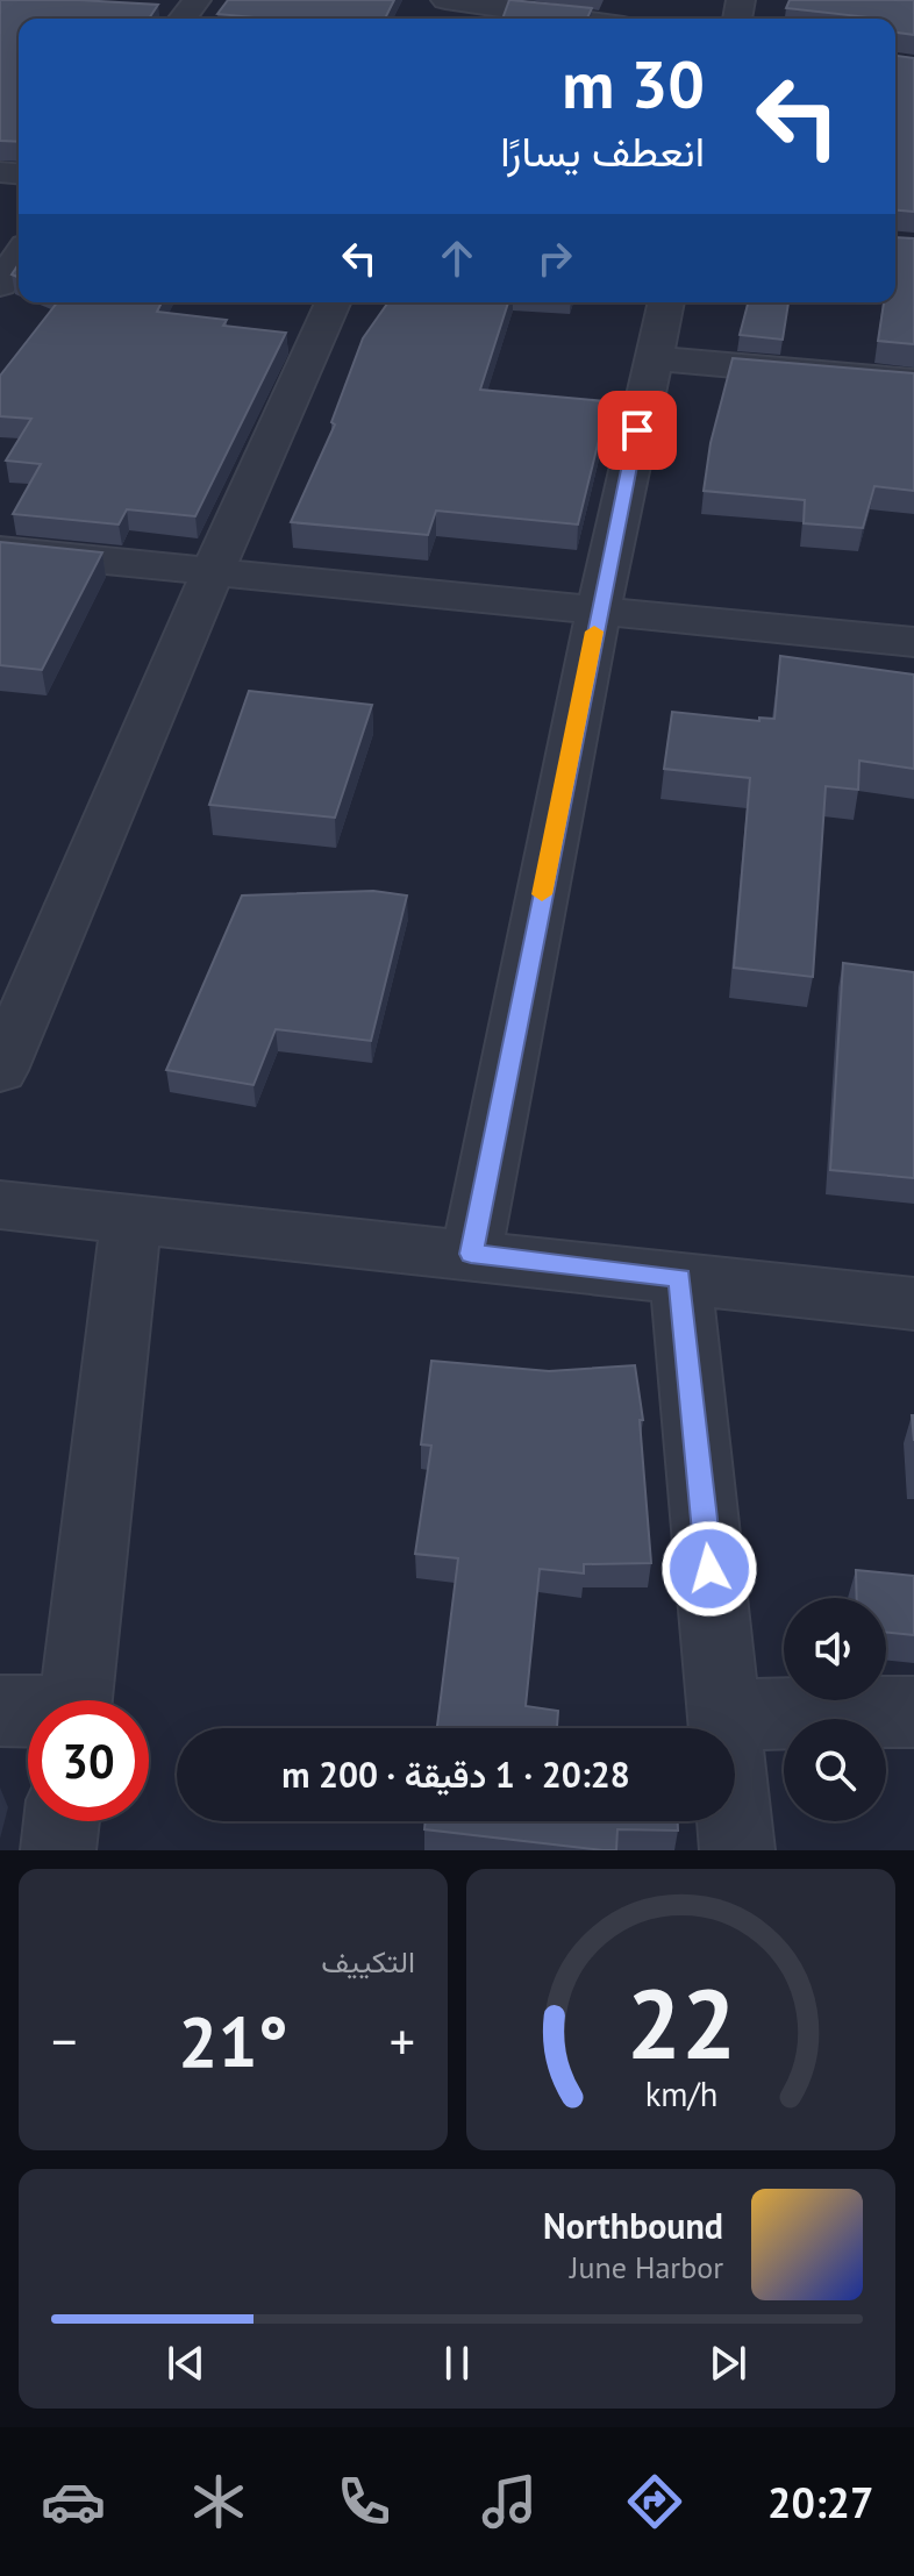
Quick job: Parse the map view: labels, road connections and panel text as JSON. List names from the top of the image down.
{
  "page": {
    "turn": ["30 m", "انعطف يسارًا"],
    "limit": "30",
    "trip": "20:28 · 1 دقيقة · 200 m",
    "tile": "التكييف",
    "heat": ["−", "21°", "+"],
    "song": ["Northbound", "June Harbor"],
    "tabs": "20:27",
    "gauge": ["22", "km/h"]
  }
}
